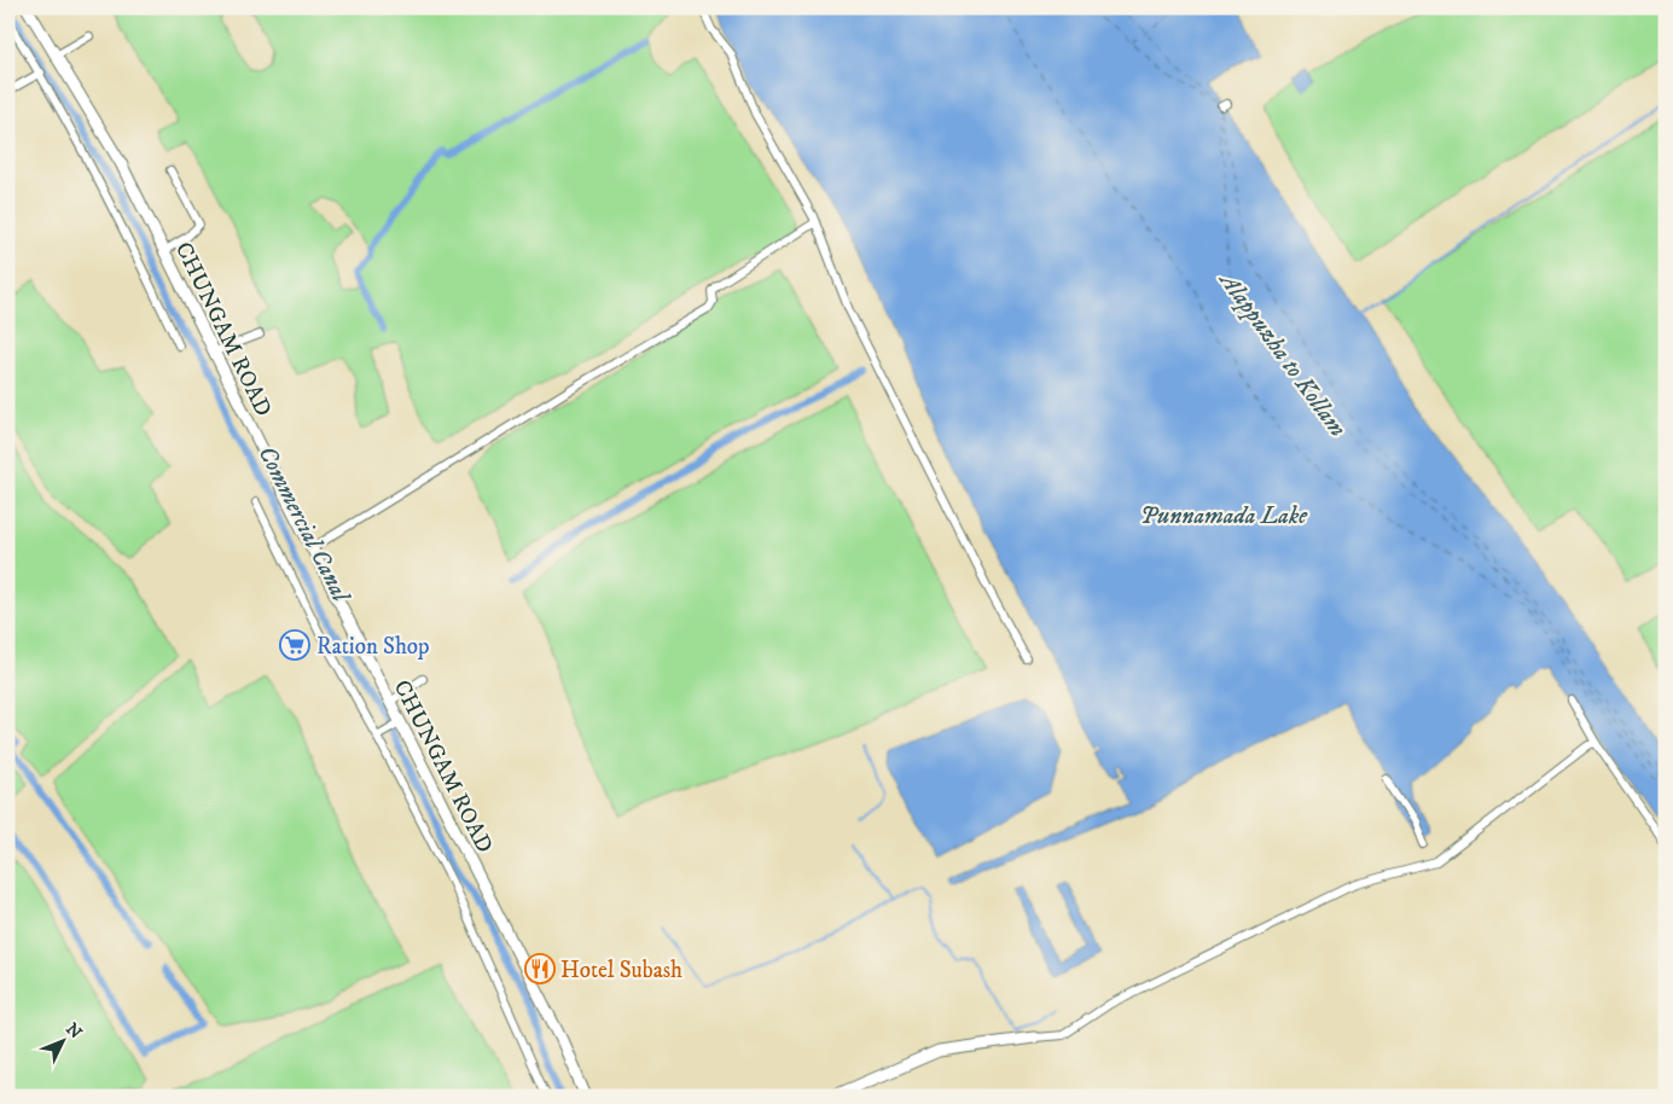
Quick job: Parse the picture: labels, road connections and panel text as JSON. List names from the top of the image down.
{
  "streets": {
    "main road": ["CHUNGAM ROAD"]
  },
  "water": ["Alappuzha to Kollam", "Punnamada Lake", "Commercial Canal"],
  "places": {
    "supermarket": ["Ration Shop"],
    "restaurant": ["Hotel Subash"]
  },
  "north": "top right"
}
